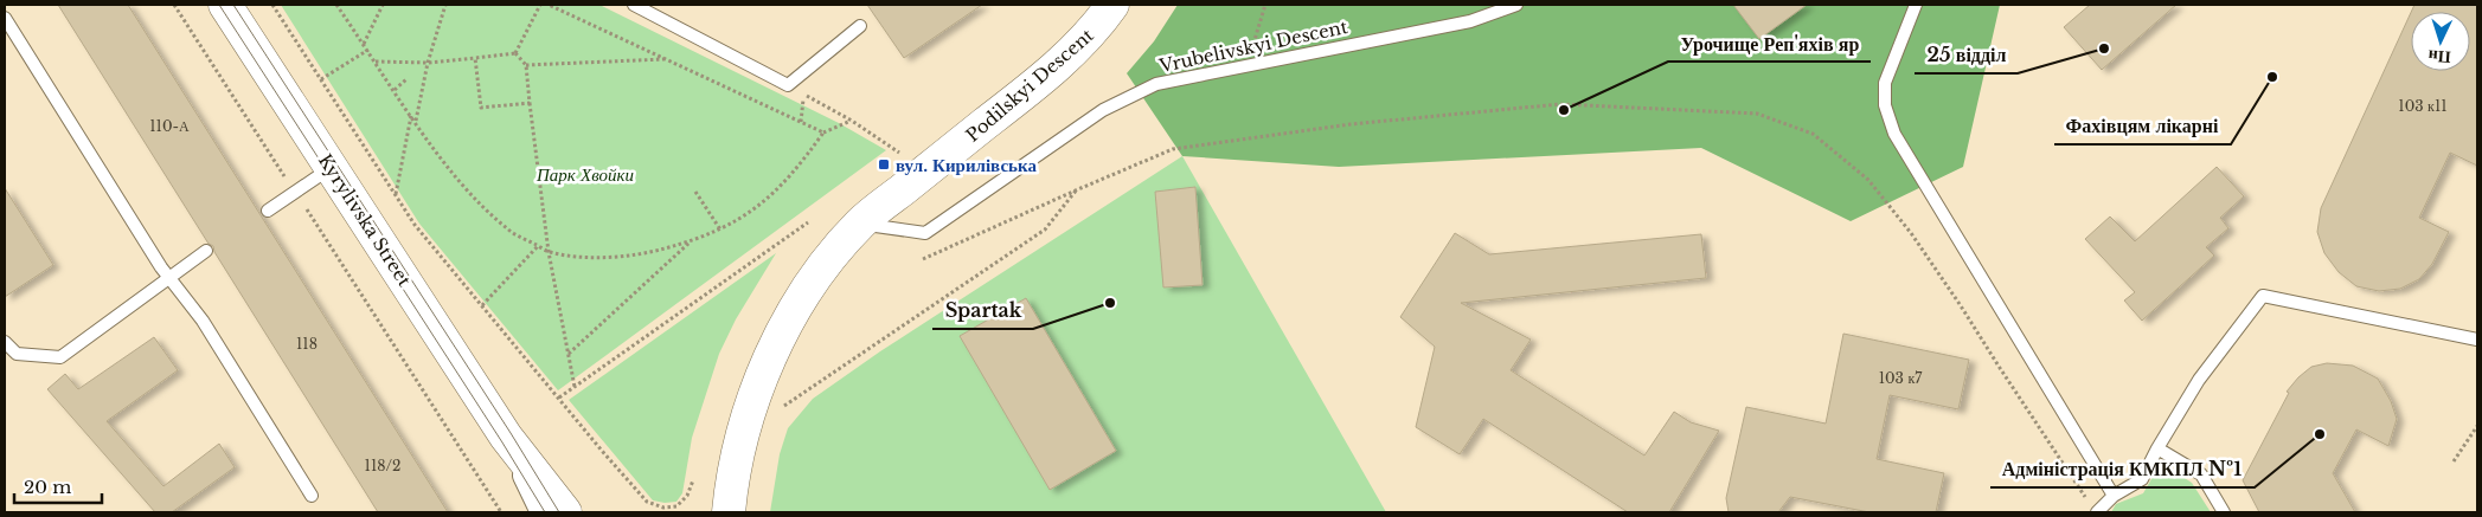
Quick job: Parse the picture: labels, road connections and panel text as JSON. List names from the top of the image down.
{
  "streets": {
    "street": ["Podilskyi Descent", "Kyrylivska Street"],
    "lane": ["Vrubelivskyi Descent"]
  },
  "crossings": [
    ["Vrubelivskyi Descent", "Podilskyi Descent"]
  ],
  "parks": ["Парк Хвойки"],
  "places": {
    "other": [
      "25 відділ",
      "Фахівцям лікарні",
      "Урочище Реп'яхів яр",
      "Spartak",
      "Адміністрація КМКПЛ №1"
    ],
    "transit": ["вул. Кирилівська"]
  },
  "house_numbers": [
    "103 к11",
    "110-А",
    "118",
    "103 к7",
    "118/2"
  ],
  "scale_bar": "20 m",
  "north": "bottom"
}
